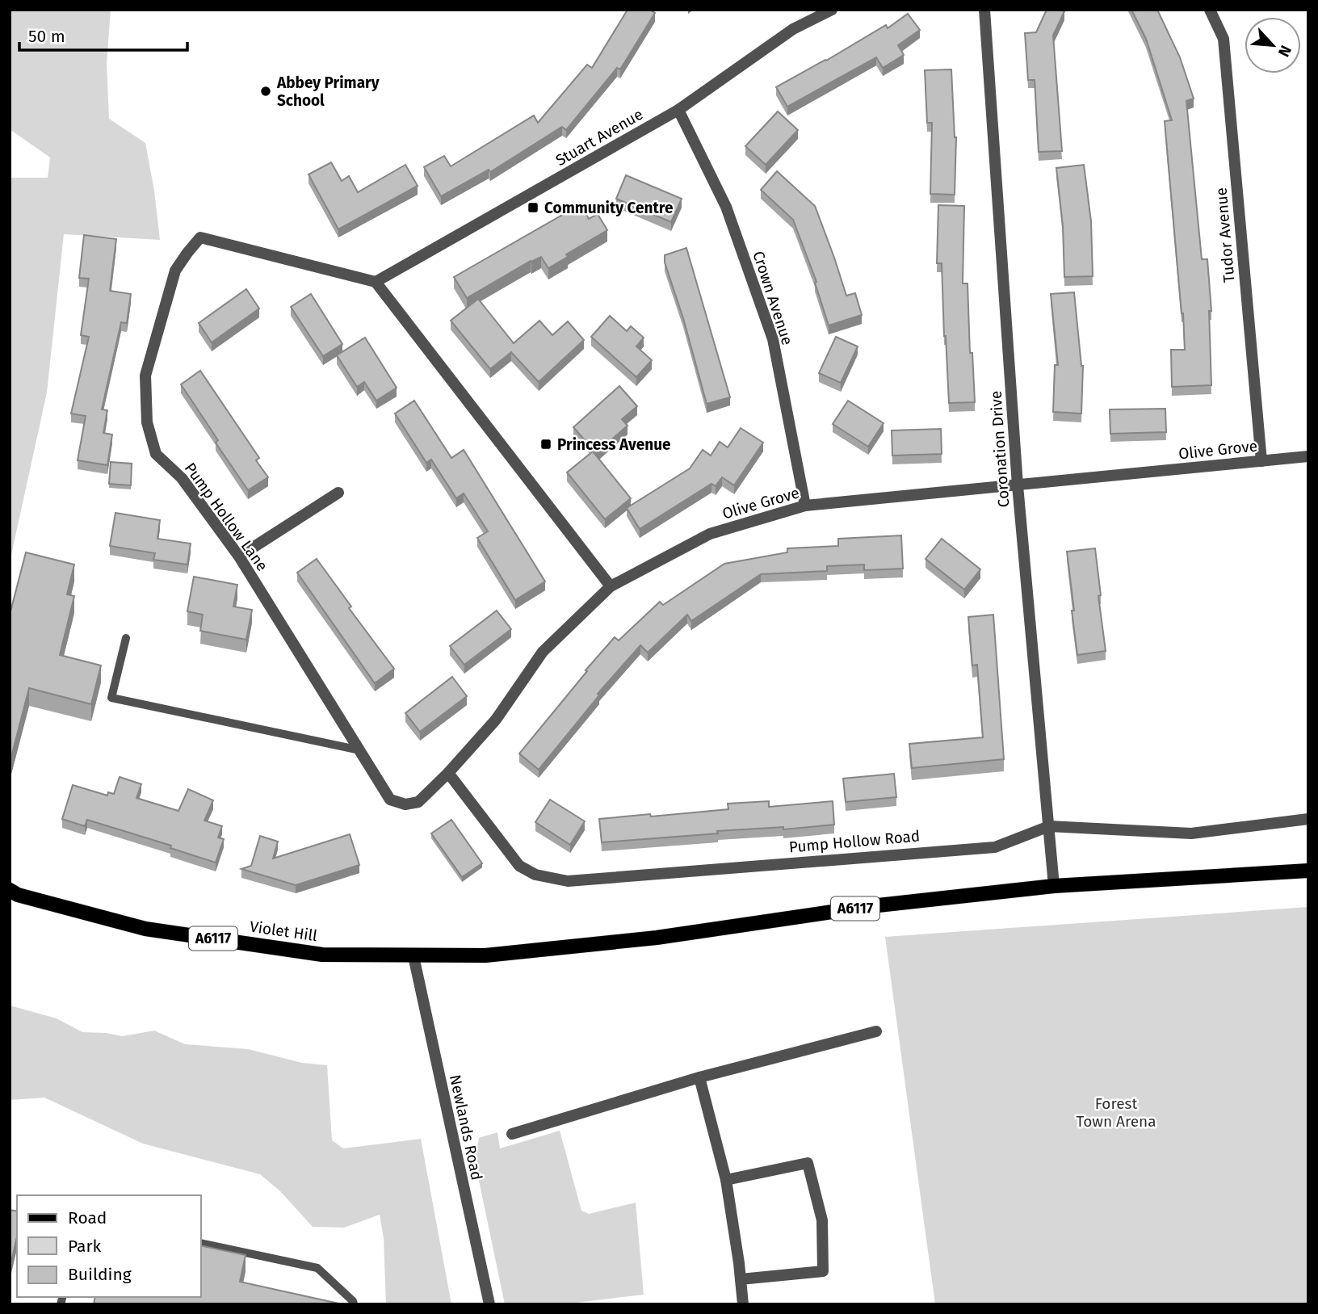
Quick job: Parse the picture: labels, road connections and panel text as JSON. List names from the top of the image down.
{
  "streets": {
    "main road": ["A6117", "Violet Hill"],
    "street": [
      "Stuart Avenue",
      "Tudor Avenue",
      "Crown Avenue",
      "Coronation Drive",
      "Olive Grove",
      "Pump Hollow Lane",
      "Pump Hollow Road",
      "Newlands Road"
    ]
  },
  "crossings": [
    ["Stuart Avenue", "Crown Avenue"],
    ["Stuart Avenue", "Pump Hollow Lane"],
    ["Tudor Avenue", "Olive Grove"],
    ["Crown Avenue", "Olive Grove"],
    ["Coronation Drive", "Olive Grove"],
    ["Coronation Drive", "Pump Hollow Road"],
    ["Coronation Drive", "A6117"],
    ["Olive Grove", "Pump Hollow Lane"],
    ["Olive Grove", "Pump Hollow Road"],
    ["A6117", "Violet Hill"],
    ["A6117", "Newlands Road"],
    ["Violet Hill", "Newlands Road"]
  ],
  "parks": ["Forest Town Arena"],
  "places": {
    "other": ["Abbey Primary School"],
    "transit": ["Community Centre", "Princess Avenue"]
  },
  "legend": ["Road", "Park", "Building"],
  "scale_bar": "50 m",
  "north": "bottom right"
}
